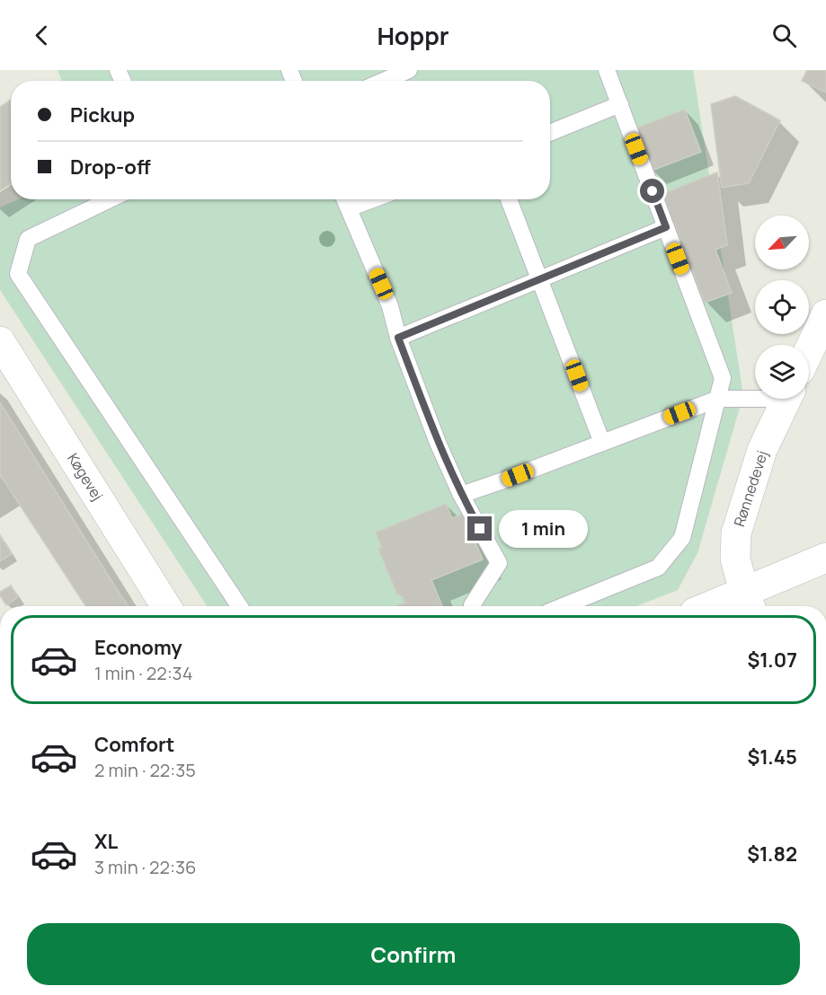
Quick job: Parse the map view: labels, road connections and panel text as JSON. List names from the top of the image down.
{
  "streets": {
    "street": ["Køgevej", "Rønnedevej"]
  },
  "north": "bottom left",
  "page": {
    "header": "Hoppr",
    "banner": ["Pickup", "Drop-off"],
    "bubble": "1 min",
    "list": [
      {
        "name": "Economy",
        "note": "1 min · 22:34",
        "value": "$1.07"
      },
      {
        "name": "Comfort",
        "note": "2 min · 22:35",
        "value": "$1.45"
      },
      {
        "name": "XL",
        "note": "3 min · 22:36",
        "value": "$1.82"
      }
    ],
    "buttons": "Confirm"
  }
}
